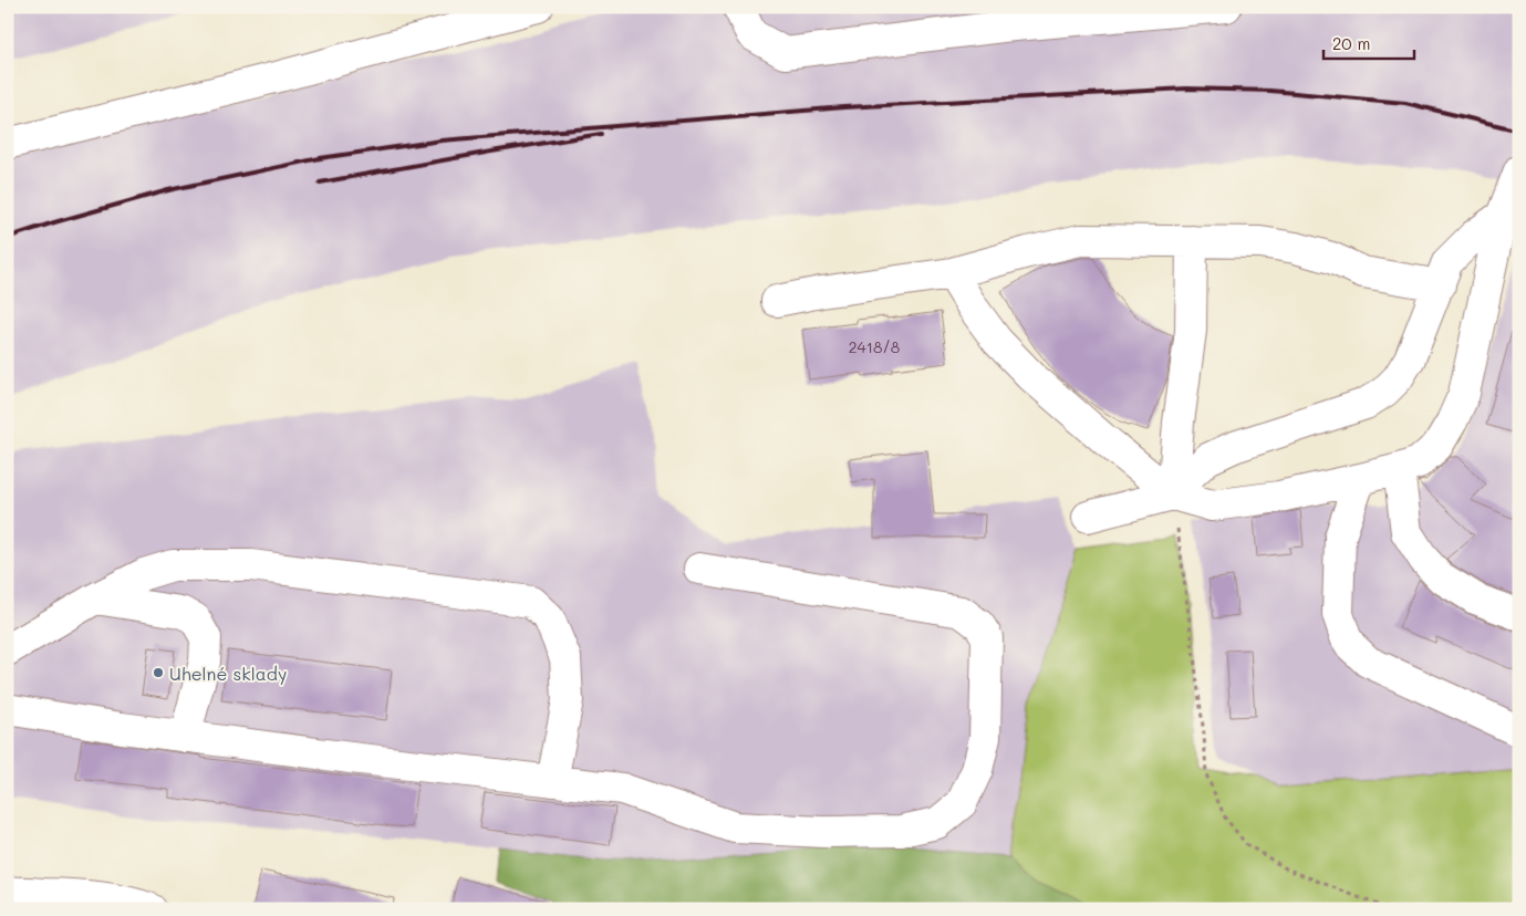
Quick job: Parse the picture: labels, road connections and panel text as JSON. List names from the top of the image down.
{
  "places": ["Uhelné sklady"],
  "house_numbers": ["2418/8"],
  "scale_bar": "20 m"
}
